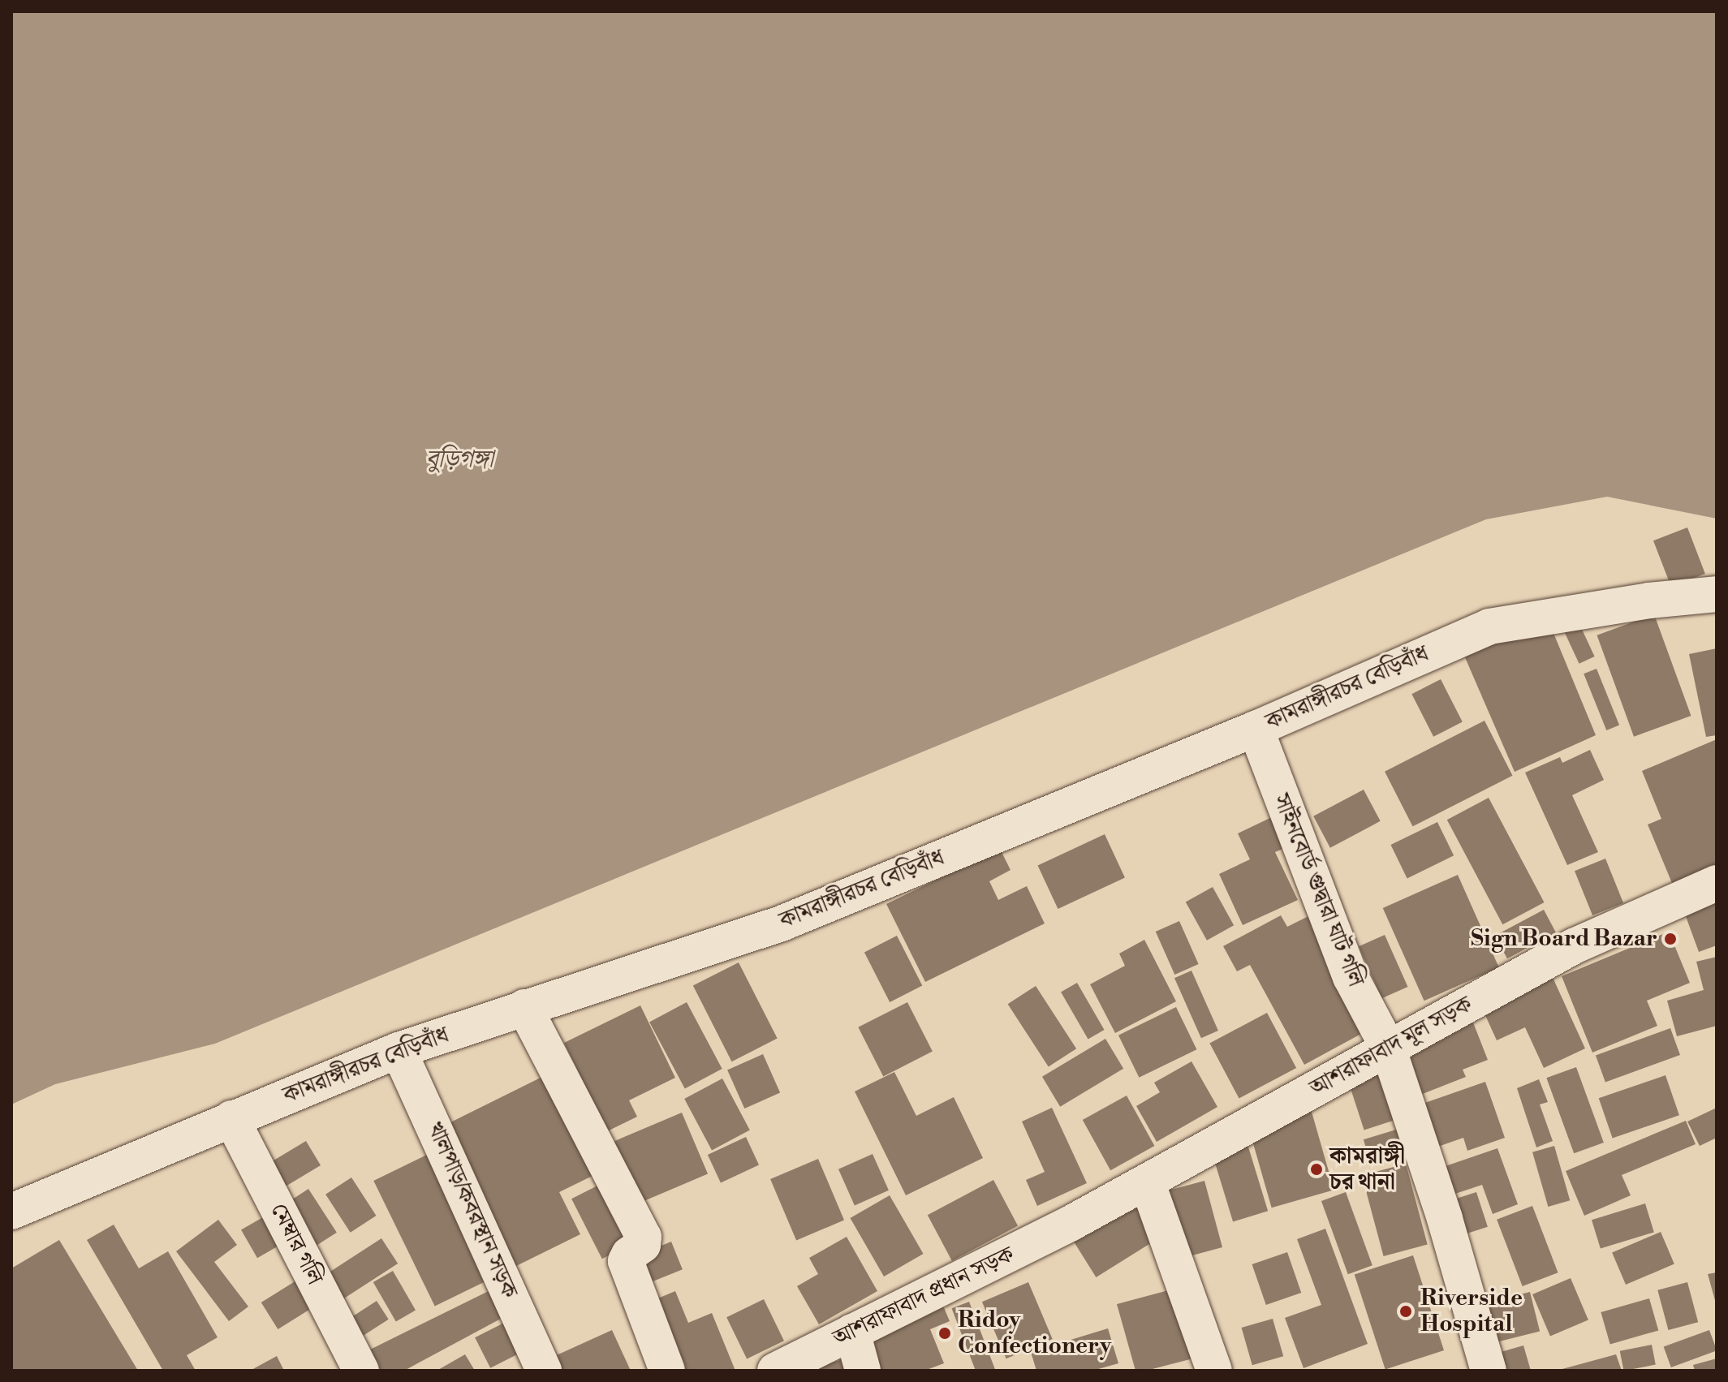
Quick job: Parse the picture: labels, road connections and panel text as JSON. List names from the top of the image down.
{
  "streets": {
    "street": [
      "কামরাঙ্গীরচর বেড়িবাঁধ",
      "সাইনবোর্ড গুদ্বারা ঘাট গলি",
      "আশরাফাবাদ মূল সড়ক",
      "খালপাড়/কবরস্থান সড়ক",
      "মেম্বার গলি",
      "আশরাফাবাদ প্রধান সড়ক"
    ]
  },
  "crossings": [
    ["কামরাঙ্গীরচর বেড়িবাঁধ", "সাইনবোর্ড গুদ্বারা ঘাট গলি"],
    ["কামরাঙ্গীরচর বেড়িবাঁধ", "খালপাড়/কবরস্থান সড়ক"],
    ["কামরাঙ্গীরচর বেড়িবাঁধ", "মেম্বার গলি"],
    ["সাইনবোর্ড গুদ্বারা ঘাট গলি", "আশরাফাবাদ মূল সড়ক"],
    ["আশরাফাবাদ মূল সড়ক", "আশরাফাবাদ প্রধান সড়ক"]
  ],
  "water": ["বুড়িগঙ্গা"],
  "places": [
    "Sign Board Bazar",
    "কামরাঙ্গী চর থানা",
    "Riverside Hospital",
    "Ridoy Confectionery"
  ]
}
